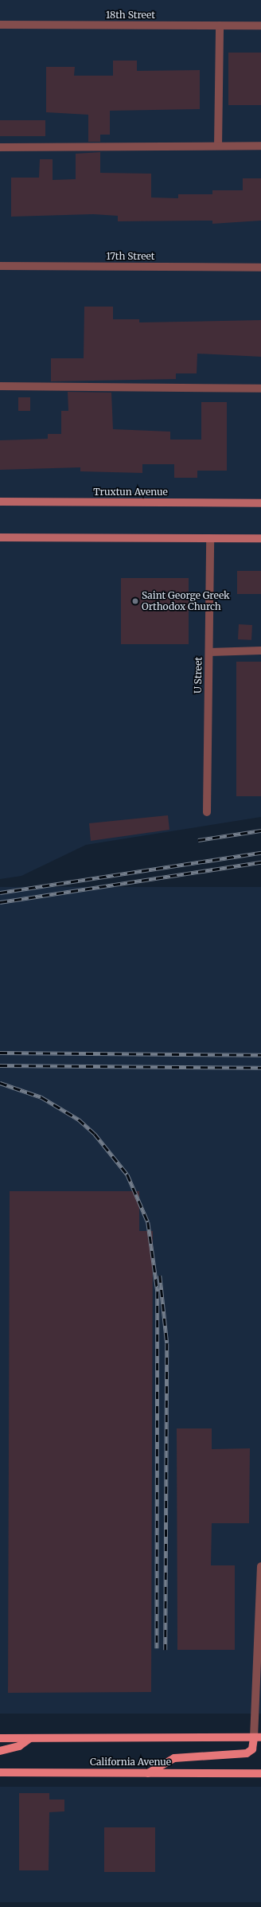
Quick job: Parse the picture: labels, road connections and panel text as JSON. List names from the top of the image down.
{
  "streets": {
    "main road": ["Truxtun Avenue", "California Avenue"],
    "street": ["18th Street", "17th Street", "U Street"]
  },
  "places": ["Saint George Greek Orthodox Church"]
}
